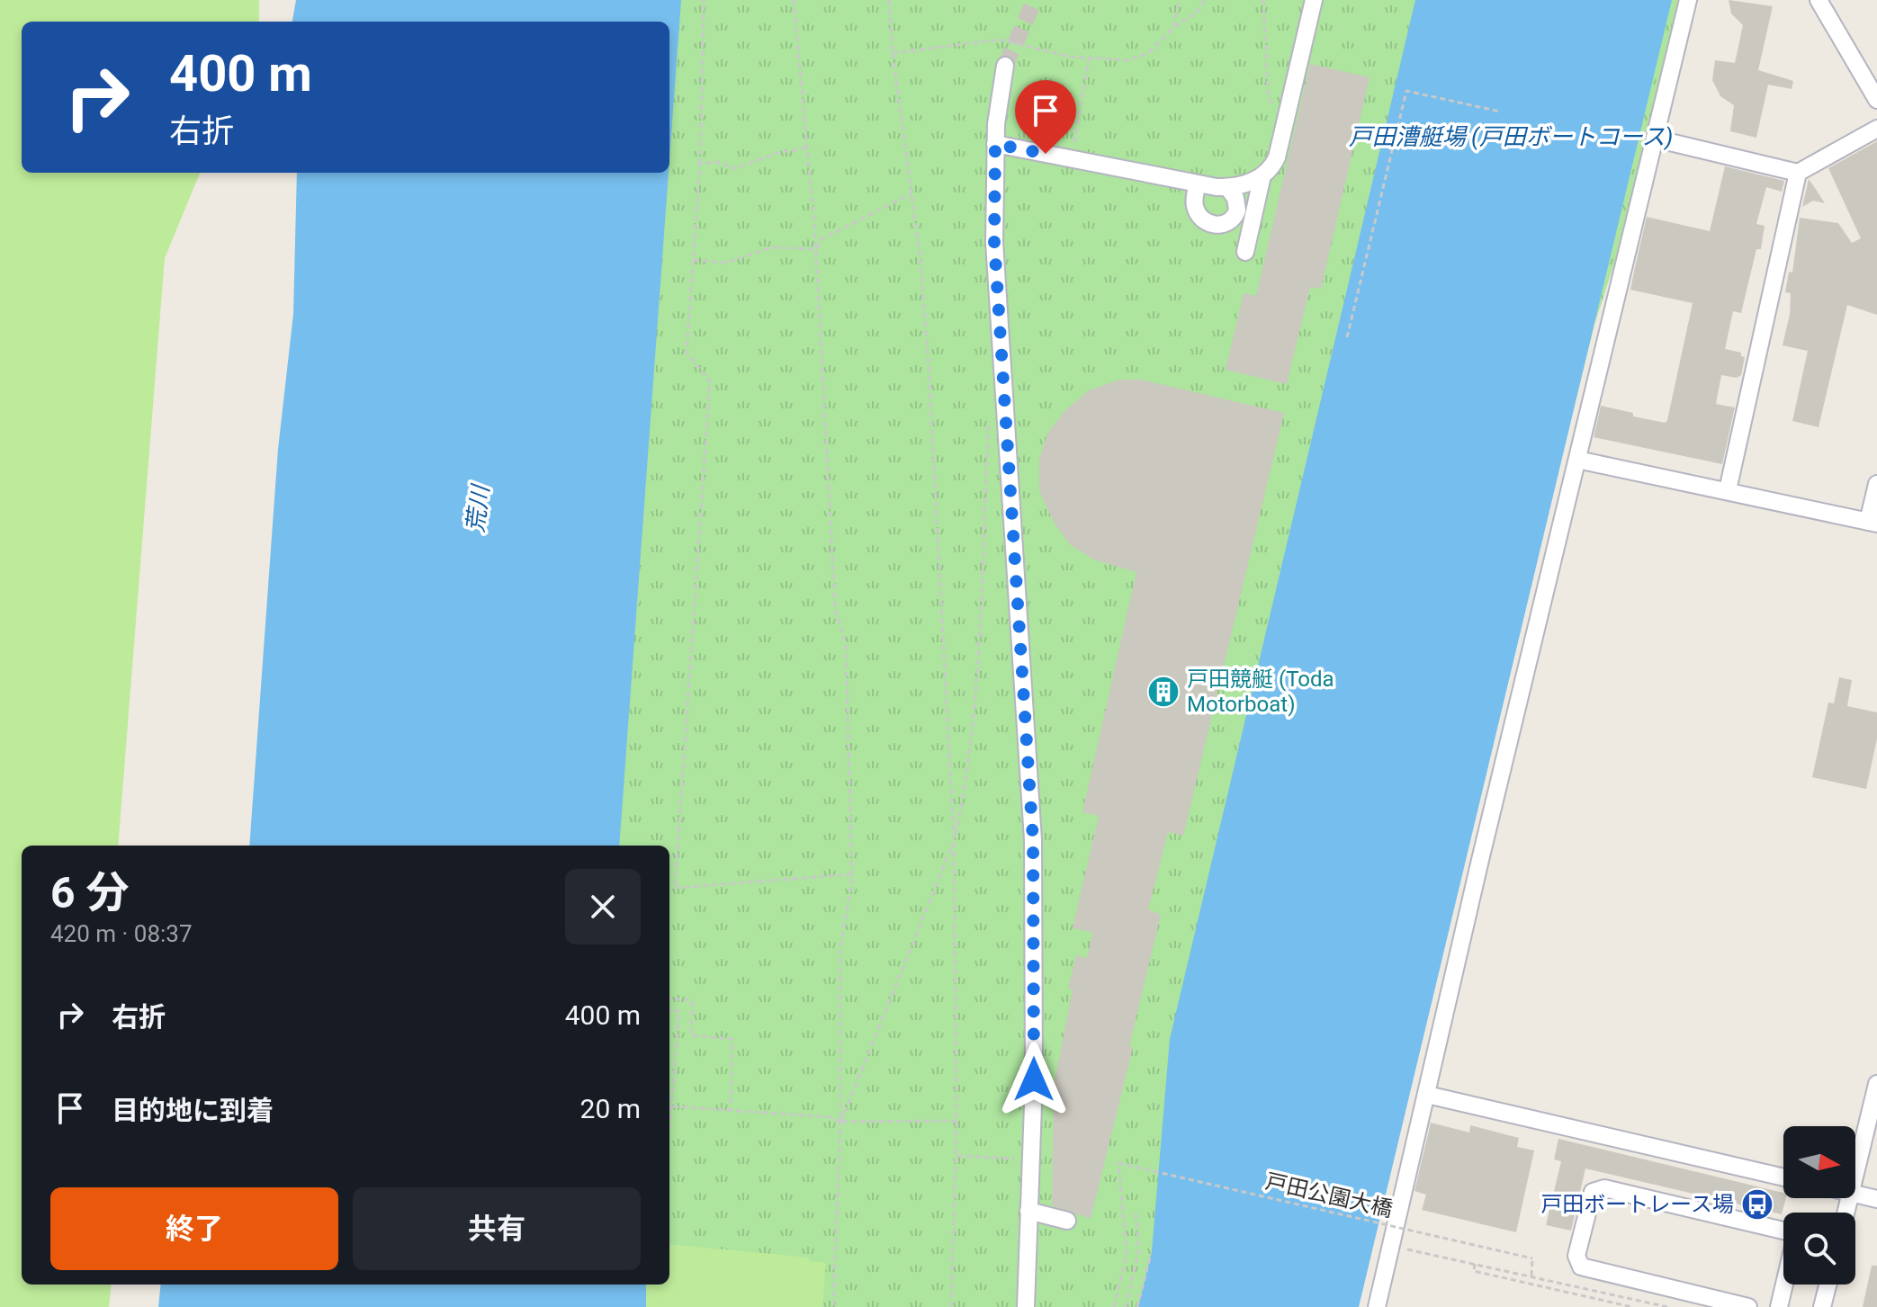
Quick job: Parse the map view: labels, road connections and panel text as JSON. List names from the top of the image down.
{
  "streets": {
    "path": ["戸田公園大橋"]
  },
  "water": ["戸田漕艇場 (戸田ボートコース)", "荒川"],
  "places": {
    "building": ["戸田競艇 (Toda Motorboat)"],
    "bus stop": ["戸田ボートレース場"]
  },
  "north": "right",
  "page": {
    "turn": ["400 m", "右折"],
    "heading": ["6 分", "420 m · 08:37"],
    "list": [
      {
        "name": "右折",
        "value": "400 m"
      },
      {
        "name": "目的地に到着",
        "value": "20 m"
      }
    ],
    "buttons": ["終了", "共有"]
  }
}
